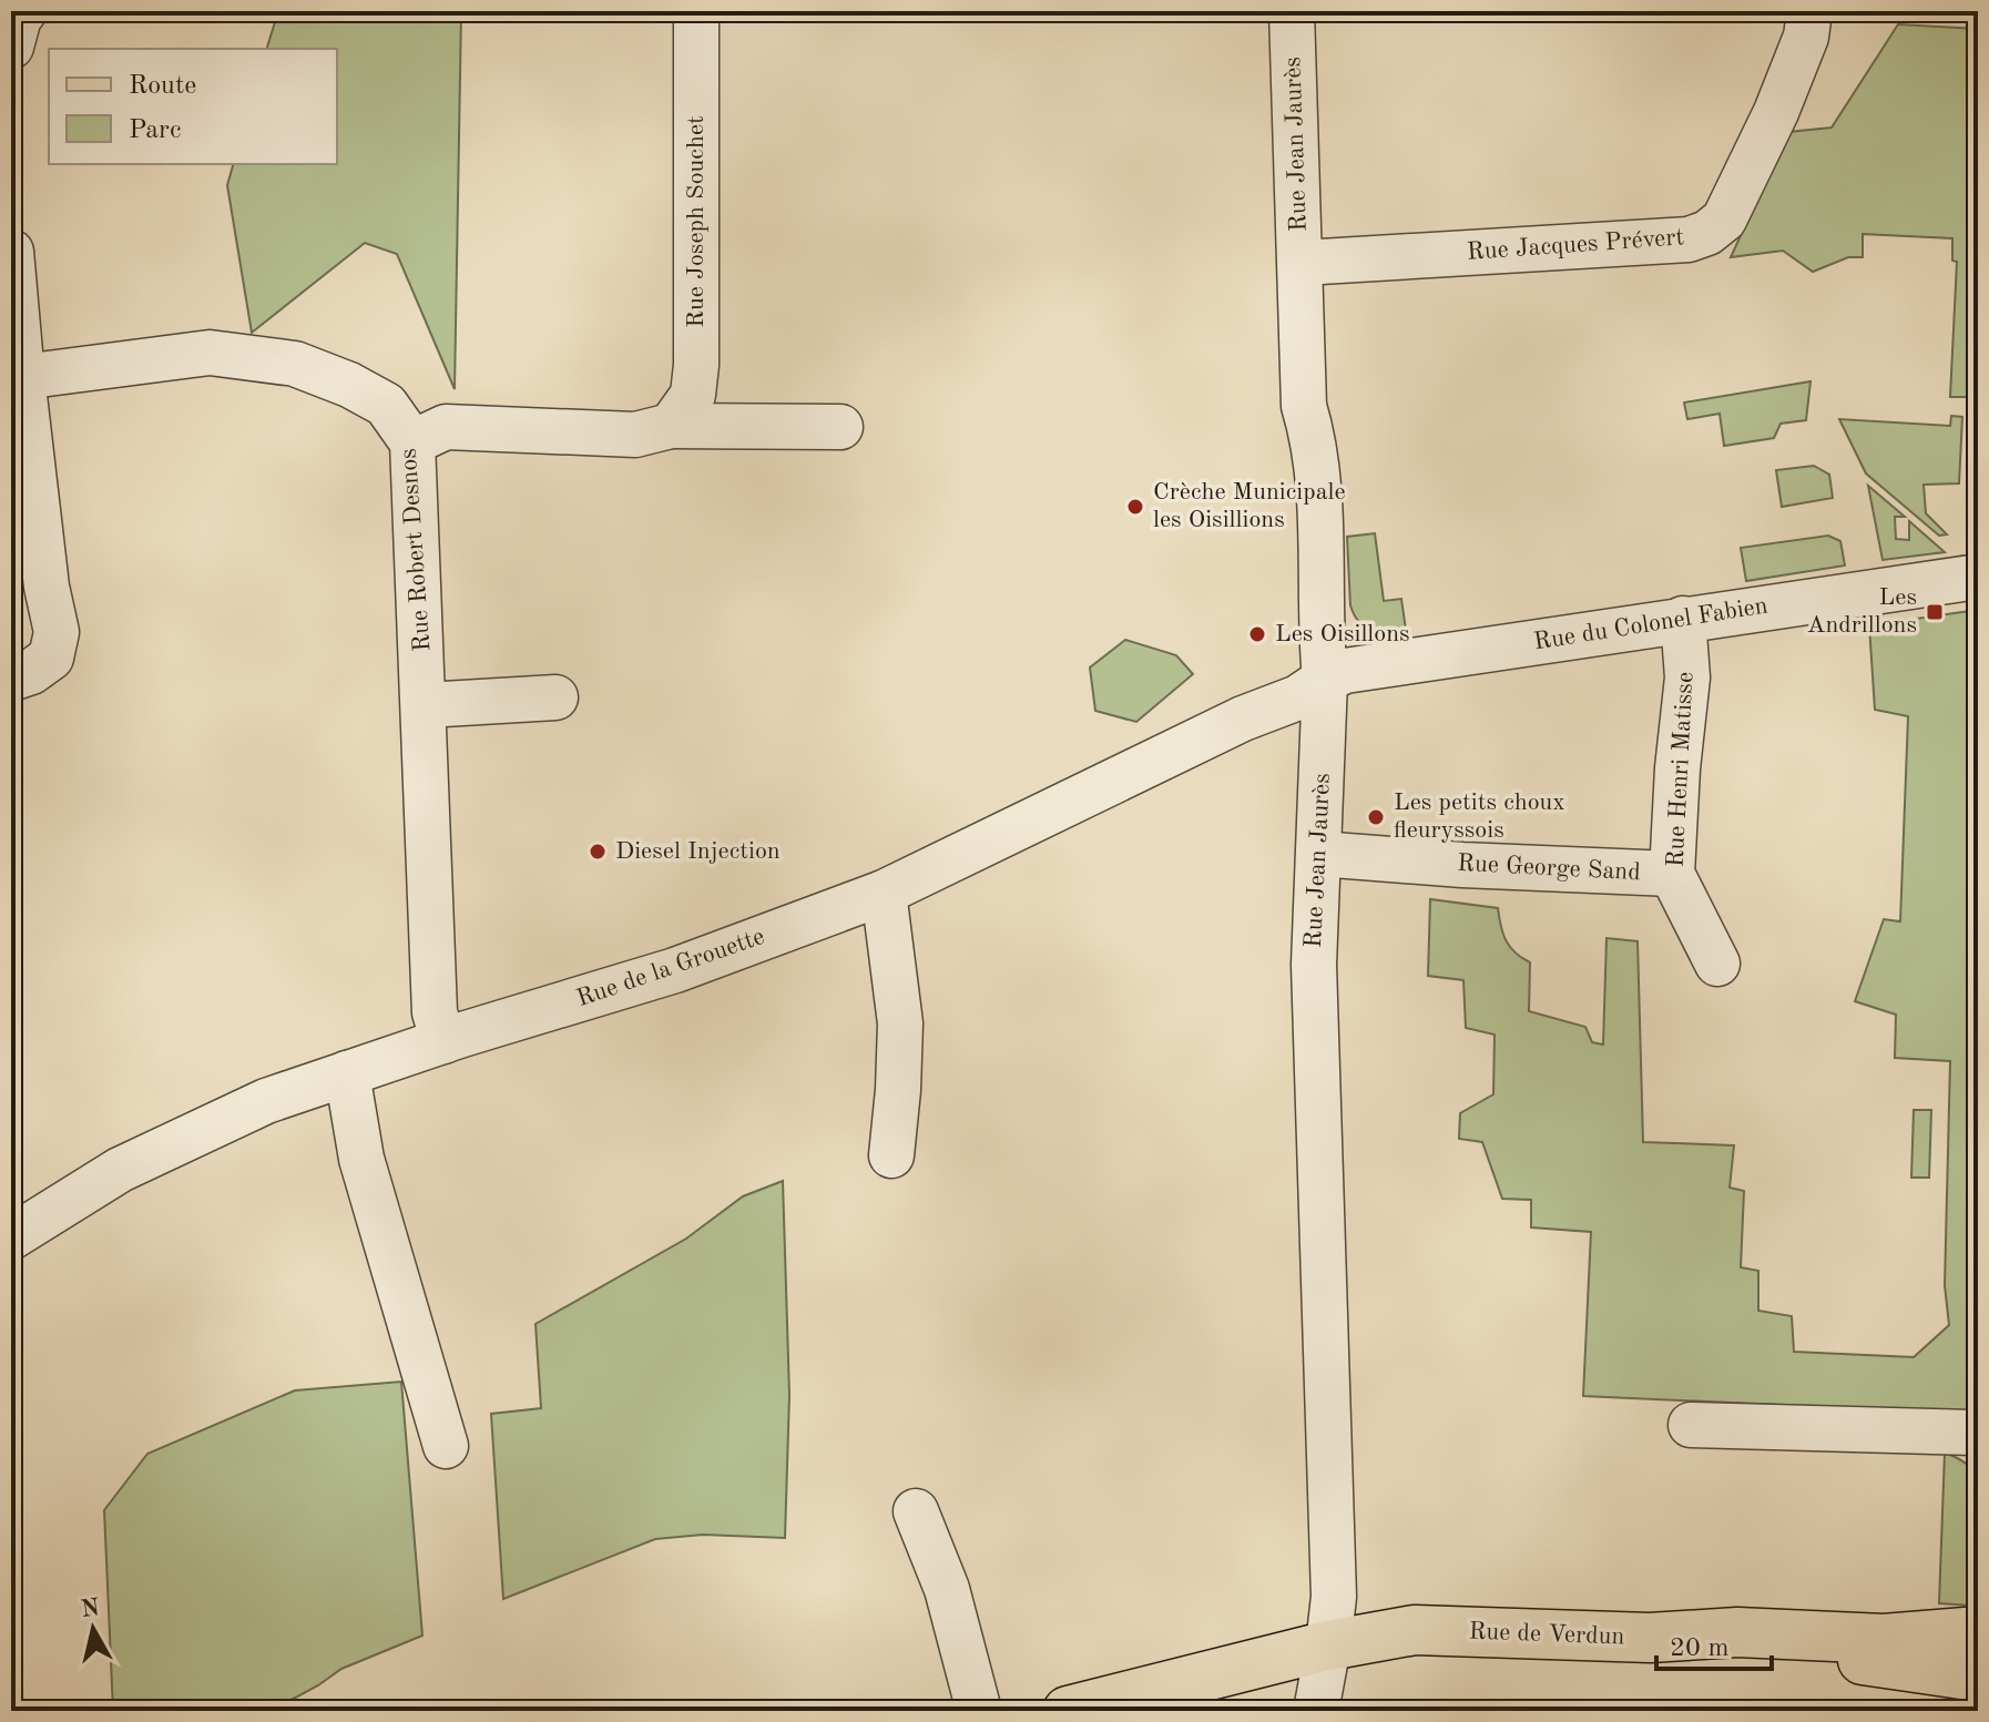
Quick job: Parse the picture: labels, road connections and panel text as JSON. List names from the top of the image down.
{
  "streets": {
    "main road": ["Rue de Verdun"],
    "street": [
      "Rue Jean Jaurès",
      "Rue Joseph Souchet",
      "Rue Jacques Prévert",
      "Rue Robert Desnos",
      "Rue du Colonel Fabien",
      "Rue Henri Matisse",
      "Rue George Sand",
      "Rue de la Grouette"
    ]
  },
  "crossings": [
    ["Rue Jean Jaurès", "Rue Jacques Prévert"],
    ["Rue Jean Jaurès", "Rue du Colonel Fabien"],
    ["Rue Jean Jaurès", "Rue George Sand"],
    ["Rue Jean Jaurès", "Rue de la Grouette"],
    ["Rue Jean Jaurès", "Rue de Verdun"],
    ["Rue Robert Desnos", "Rue de la Grouette"],
    ["Rue du Colonel Fabien", "Rue Henri Matisse"],
    ["Rue du Colonel Fabien", "Rue de la Grouette"],
    ["Rue Henri Matisse", "Rue George Sand"]
  ],
  "places": {
    "other": [
      "Crèche Municipale les Oisillions",
      "Les Oisillons",
      "Les petits choux fleuryssois",
      "Diesel Injection"
    ],
    "transit": ["Les Andrillons"]
  },
  "legend": ["Route", "Parc"],
  "scale_bar": "20 m",
  "north": "top"
}
